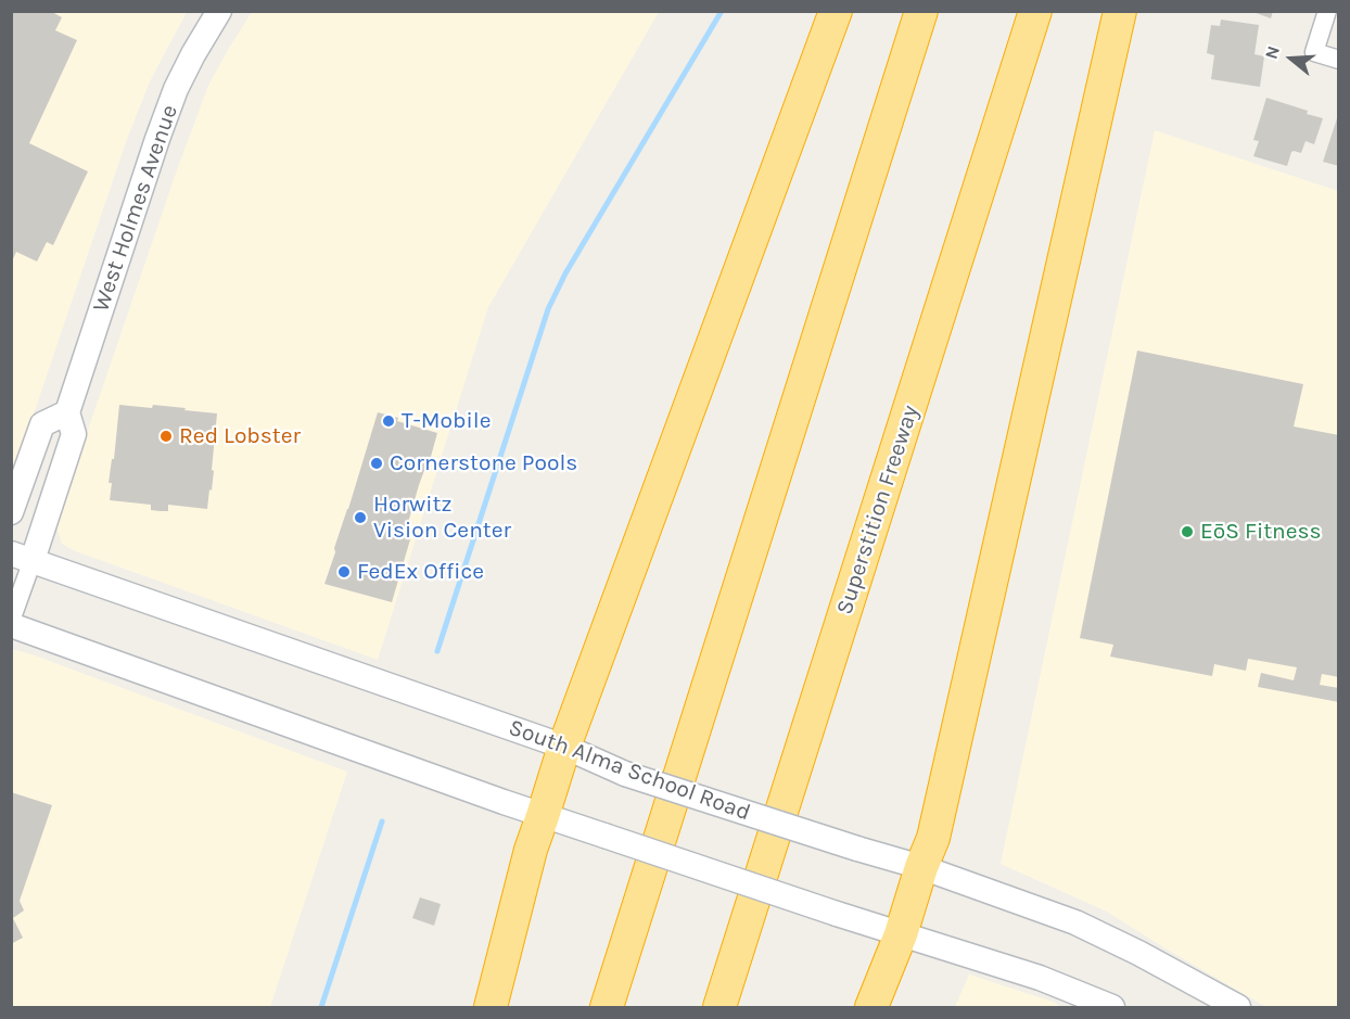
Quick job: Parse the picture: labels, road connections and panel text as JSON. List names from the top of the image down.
{
  "streets": {
    "highway": ["Superstition Freeway"],
    "main road": ["West Holmes Avenue", "South Alma School Road"]
  },
  "crossings": [
    ["West Holmes Avenue", "South Alma School Road"]
  ],
  "places": [
    "T-Mobile",
    "Red Lobster",
    "Cornerstone Pools",
    "Horwitz Vision Center",
    "EōS Fitness",
    "FedEx Office"
  ],
  "north": "left"
}
